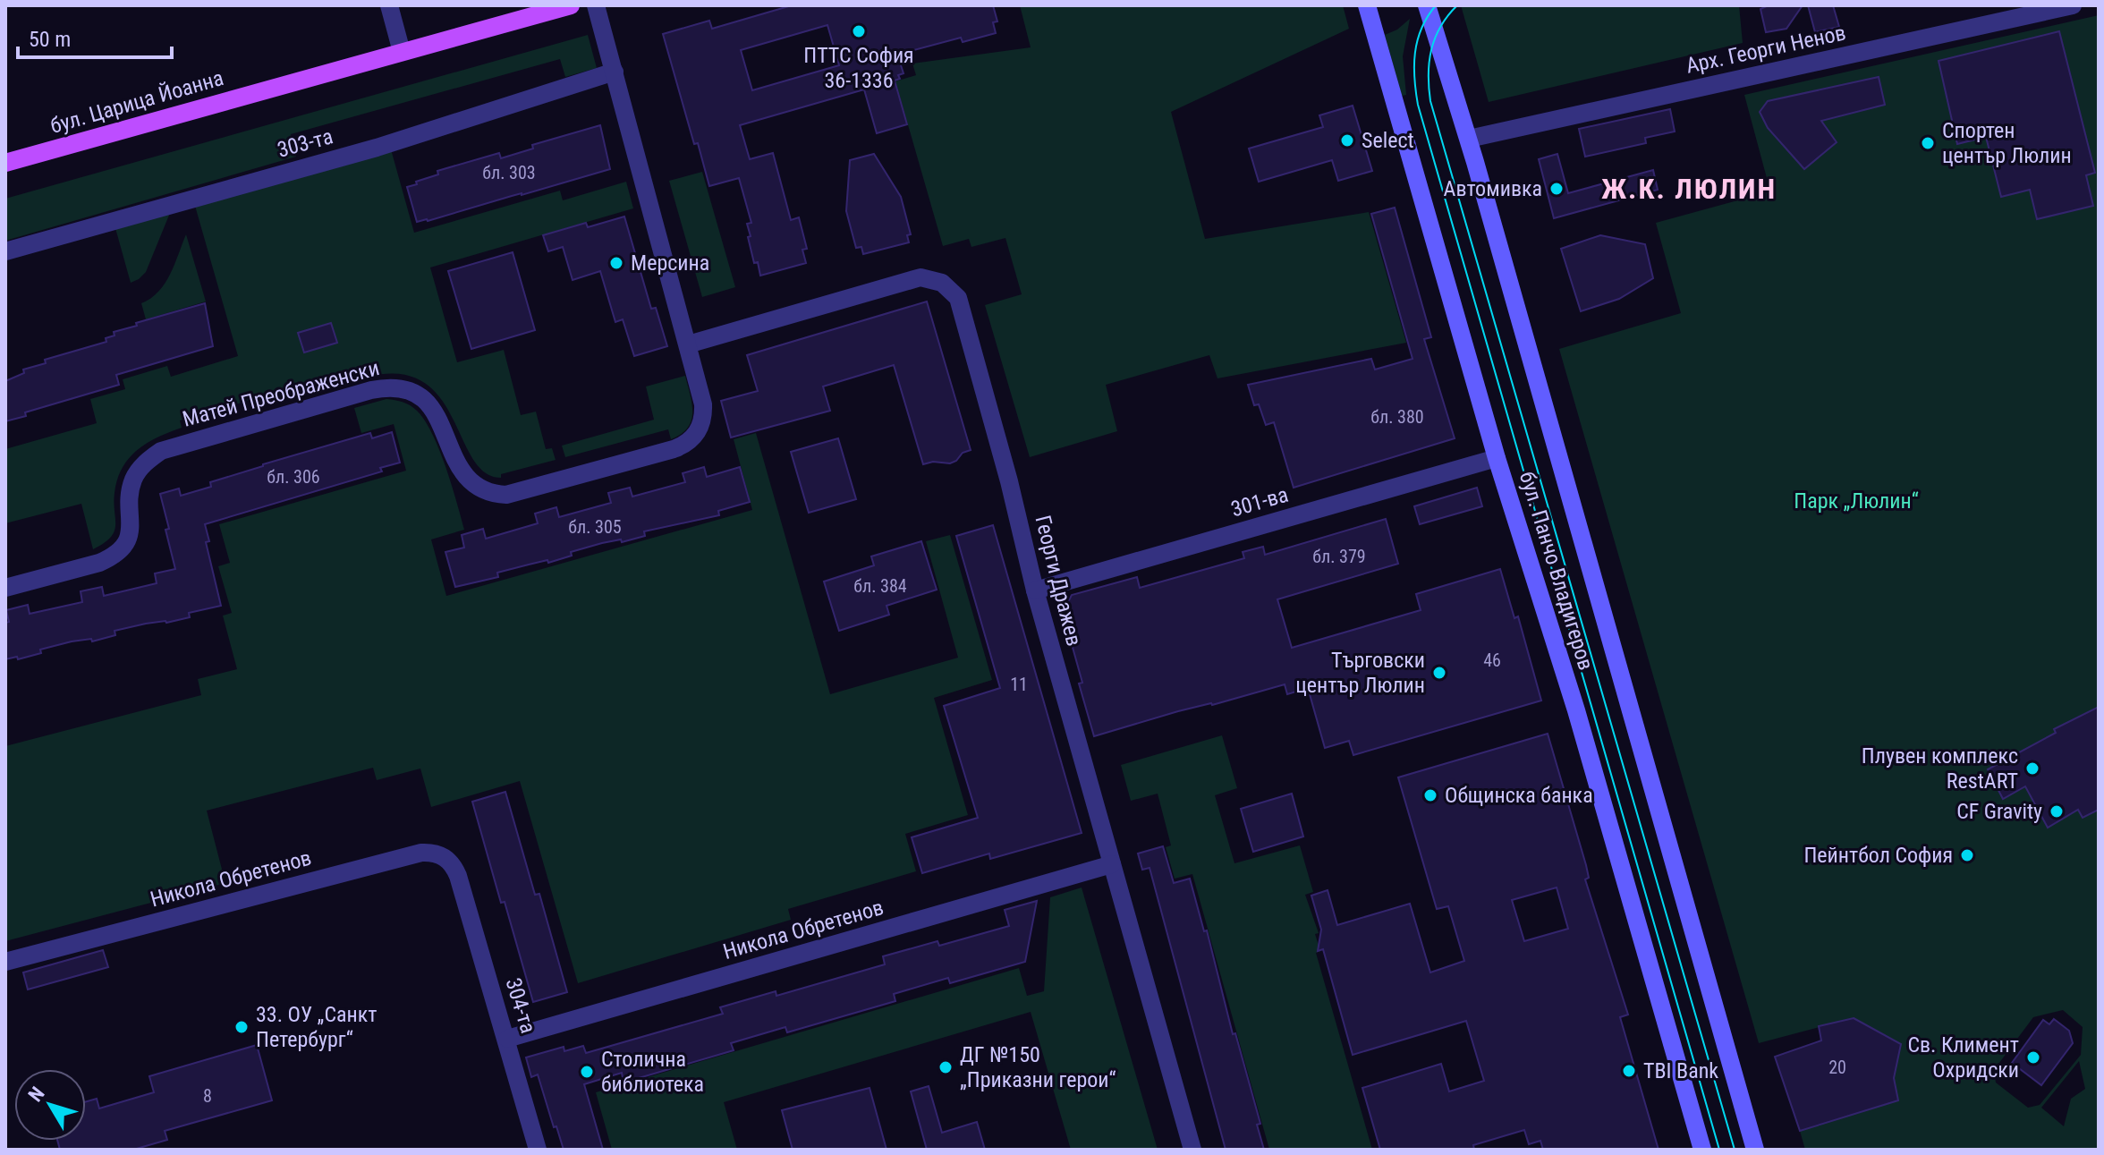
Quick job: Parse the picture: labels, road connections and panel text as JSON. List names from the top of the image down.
{
  "streets": {
    "main road": ["бул. Царица Йоанна", "бул. Панчо Владигеров"],
    "street": [
      "Арх. Георги Ненов",
      "303-та",
      "Матей Преображенски",
      "301-ва",
      "Георги Дражев",
      "Никола Обретенов",
      "304-та"
    ]
  },
  "crossings": [
    ["Арх. Георги Ненов", "бул. Панчо Владигеров"],
    ["303-та", "Матей Преображенски"],
    ["Матей Преображенски", "Георги Дражев"],
    ["301-ва", "бул. Панчо Владигеров"],
    ["301-ва", "Георги Дражев"],
    ["Георги Дражев", "Никола Обретенов"],
    ["Никола Обретенов", "304-та"]
  ],
  "districts": ["Ж.К. ЛЮЛИН"],
  "parks": ["Парк „Люлин“"],
  "places": [
    "ПТТС София 36-1336",
    "Select",
    "Спортен център Люлин",
    "Автомивка",
    "Мерсина",
    "Търговски център Люлин",
    "Плувен комплекс RestART",
    "Общинска банка",
    "CF Gravity",
    "Пейнтбол София",
    "33. ОУ „Санкт Петербург“",
    "Св. Климент Охридски",
    "ДГ №150 „Приказни герои“",
    "TBI Bank",
    "Столична библиотека"
  ],
  "house_numbers": [
    "бл. 303",
    "бл. 380",
    "бл. 306",
    "бл. 305",
    "бл. 379",
    "бл. 384",
    "46",
    "11",
    "20",
    "8"
  ],
  "scale_bar": "50 m",
  "north": "top left"
}
